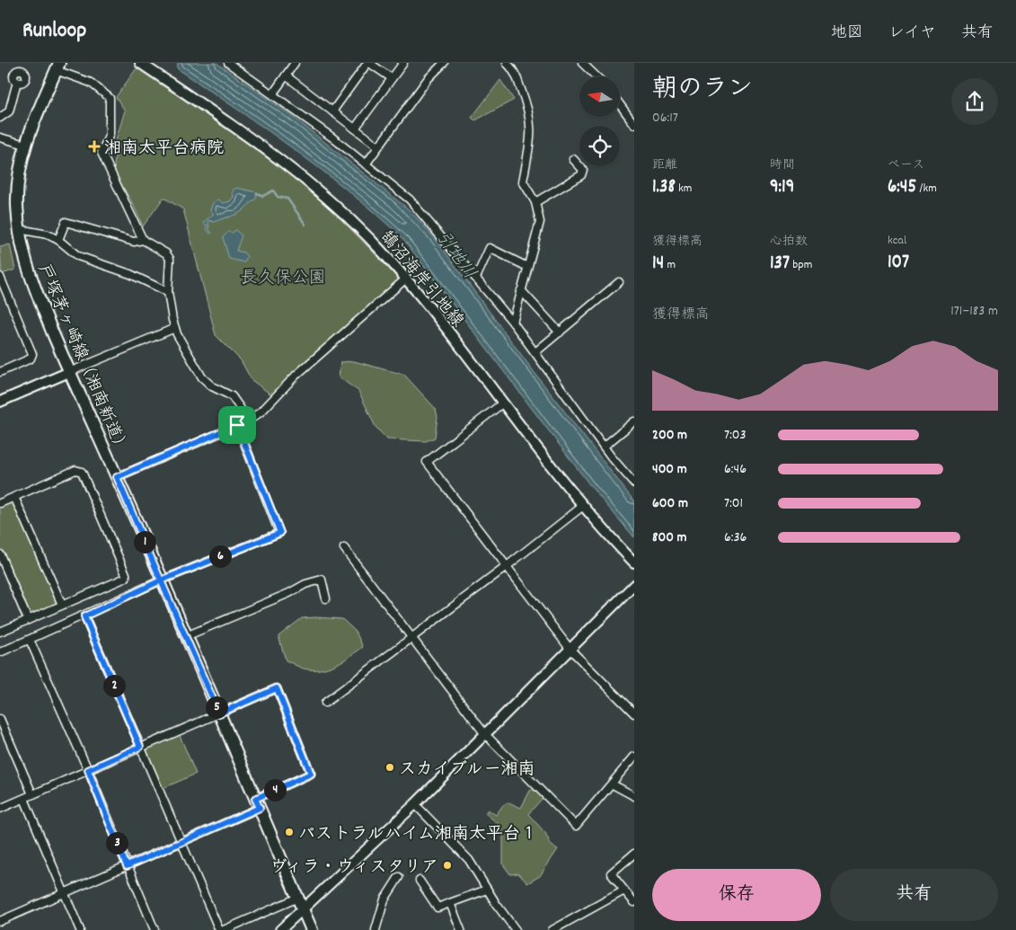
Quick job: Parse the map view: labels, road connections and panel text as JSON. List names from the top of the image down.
{
  "streets": {
    "main road": ["戸塚茅ヶ崎線（湘南新道）"],
    "street": ["鵠沼海岸引地線"]
  },
  "water": ["引地川"],
  "parks": ["長久保公園"],
  "places": {
    "health": ["湘南太平台病院"],
    "other": ["スカイブルー湘南", "パストラルハイム湘南太平台１", "ヴィラ・ウィスタリア"]
  },
  "north": "left",
  "page": {
    "header": "Runloop",
    "nav": ["地図", "レイヤ", "共有"],
    "heading": ["朝のラン", "06:17"],
    "stats": [
      ["距離", "1.38 km"],
      ["時間", "9:19"],
      ["ペース", "6:45 /km"],
      ["獲得標高", "14 m"],
      ["心拍数", "137 bpm"],
      ["kcal", "107"]
    ],
    "chart": ["獲得標高", "171–183 m"],
    "list": [
      {
        "name": "200 m",
        "note": "7:03"
      },
      {
        "name": "400 m",
        "note": "6:46"
      },
      {
        "name": "600 m",
        "note": "7:01"
      },
      {
        "name": "800 m",
        "note": "6:36"
      }
    ],
    "pins": [
      "1",
      "6",
      "2",
      "5",
      "4",
      "3"
    ],
    "buttons": ["保存", "共有"]
  }
}
